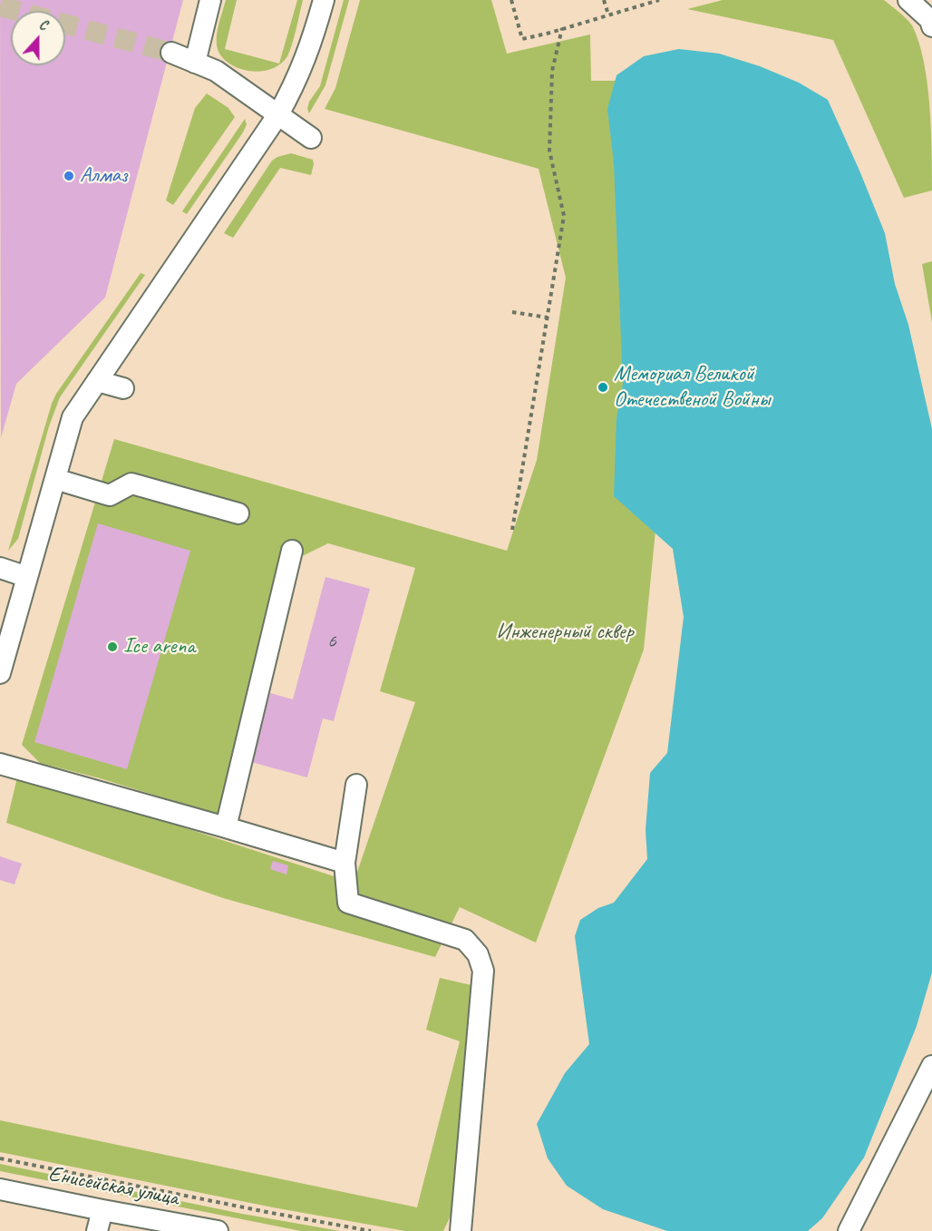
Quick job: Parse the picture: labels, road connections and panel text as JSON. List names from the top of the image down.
{
  "streets": {
    "street": ["Енисейская улица"]
  },
  "parks": ["Инженерный сквер"],
  "places": ["Алмаз", "Мемориал Великой Отечественой Войны", "Ice arena"],
  "house_numbers": ["6"],
  "north": "top"
}
